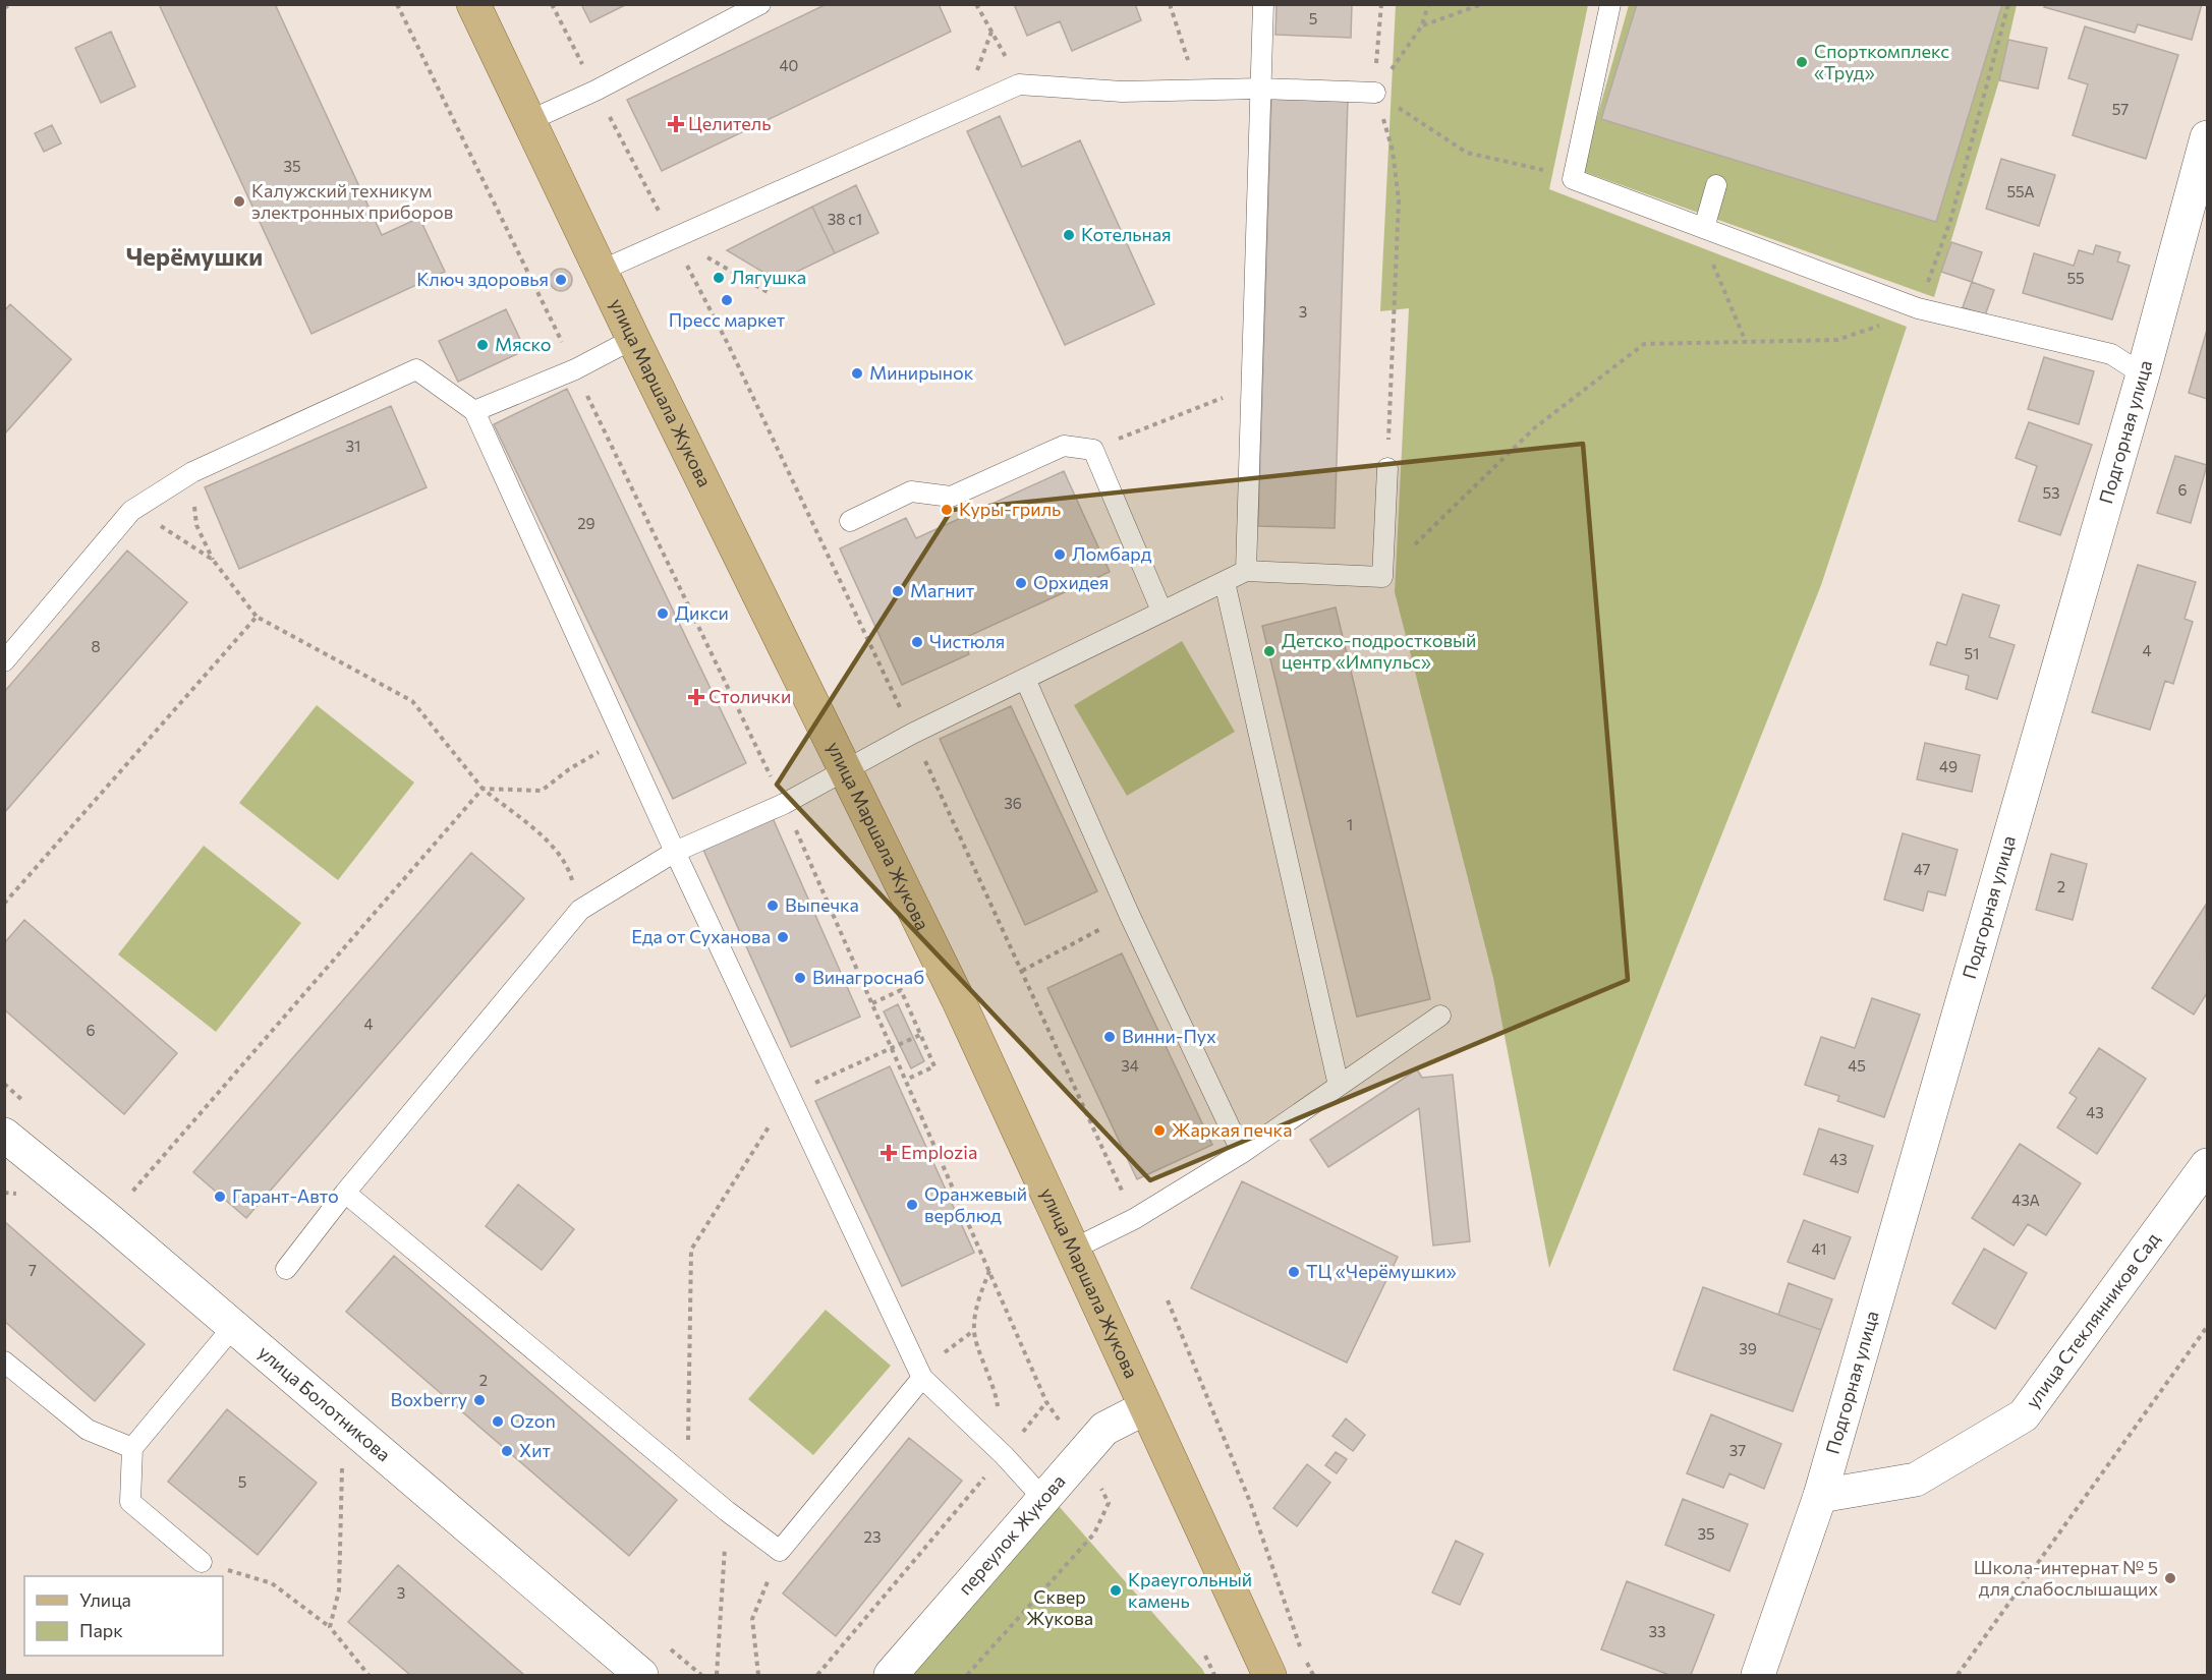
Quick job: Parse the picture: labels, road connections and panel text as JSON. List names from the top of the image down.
{
  "streets": {
    "main road": ["улица Маршала Жукова"],
    "street": [
      "Подгорная улица",
      "улица Стеклянников Сад",
      "улица Болотникова",
      "переулок Жукова"
    ]
  },
  "crossings": [
    ["улица Маршала Жукова", "переулок Жукова"],
    ["Подгорная улица", "улица Стеклянников Сад"]
  ],
  "districts": ["Черёмушки"],
  "parks": ["Сквер Жукова"],
  "places": {
    "other": [
      "Спорткомплекс «Труд»",
      "Калужский техникум электронных приборов",
      "Котельная",
      "Лягушка",
      "Ключ здоровья",
      "Пресс маркет",
      "Мяско",
      "Минирынок",
      "Куры-гриль",
      "Ломбард",
      "Орхидея",
      "Магнит",
      "Дикси",
      "Чистюля",
      "Детско-подростковый центр «Импульс»",
      "Выпечка",
      "Еда от Суханова",
      "Винагроснаб",
      "Винни-Пух",
      "Жаркая печка",
      "Гарант-Авто",
      "Оранжевый верблюд",
      "ТЦ «Черёмушки»",
      "Boxberry",
      "Ozon",
      "Хит",
      "Школа-интернат № 5 для слабослышащих",
      "Краеугольный камень"
    ],
    "health": ["Целитель", "Столички", "Emplozia"]
  },
  "house_numbers": [
    "5",
    "40",
    "57",
    "35",
    "55А",
    "38 с1",
    "55",
    "3",
    "31",
    "6",
    "53",
    "29",
    "8",
    "4",
    "51",
    "49",
    "36",
    "1",
    "47",
    "2",
    "4",
    "6",
    "34",
    "45",
    "43",
    "43",
    "43А",
    "41",
    "7",
    "39",
    "2",
    "37",
    "5",
    "35",
    "23",
    "3",
    "33"
  ],
  "legend": ["Улица", "Парк"]
}
